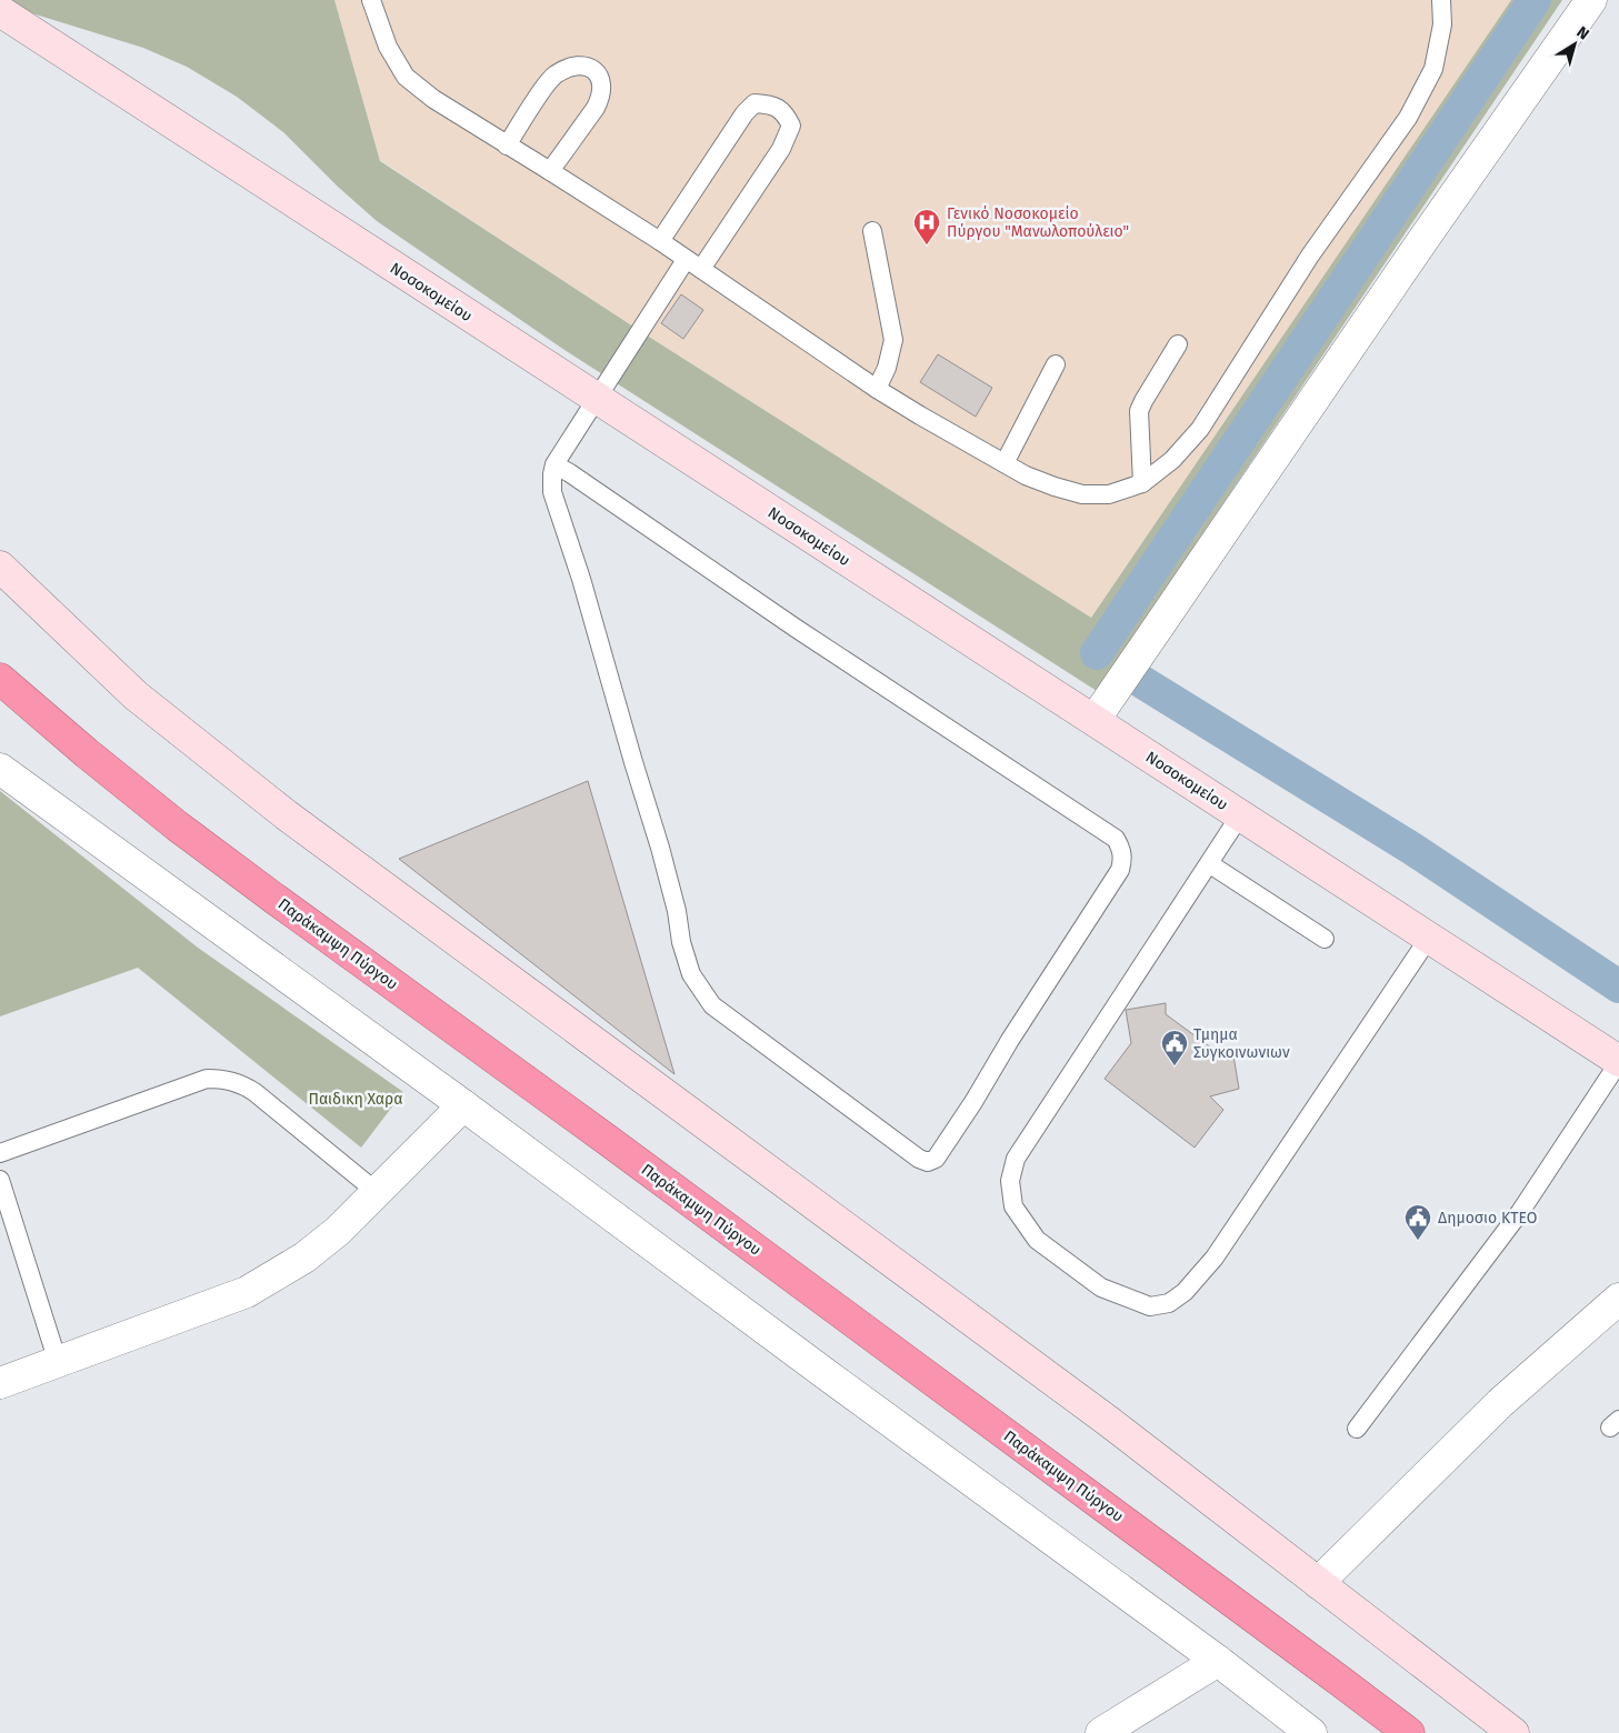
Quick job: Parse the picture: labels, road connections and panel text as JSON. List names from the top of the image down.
{
  "streets": {
    "highway": ["Παράκαμψη Πύργου"],
    "street": ["Νοσοκομείου"]
  },
  "parks": ["Παιδικη Χαρα"],
  "places": {
    "hospital": ["Γενικό Νοσοκομείο Πύργου \"Μανωλοπούλειο\""],
    "public building": ["Τμημα Συγκοινωνιων", "Δημοσιο ΚΤΕΟ"]
  },
  "north": "top right"
}
